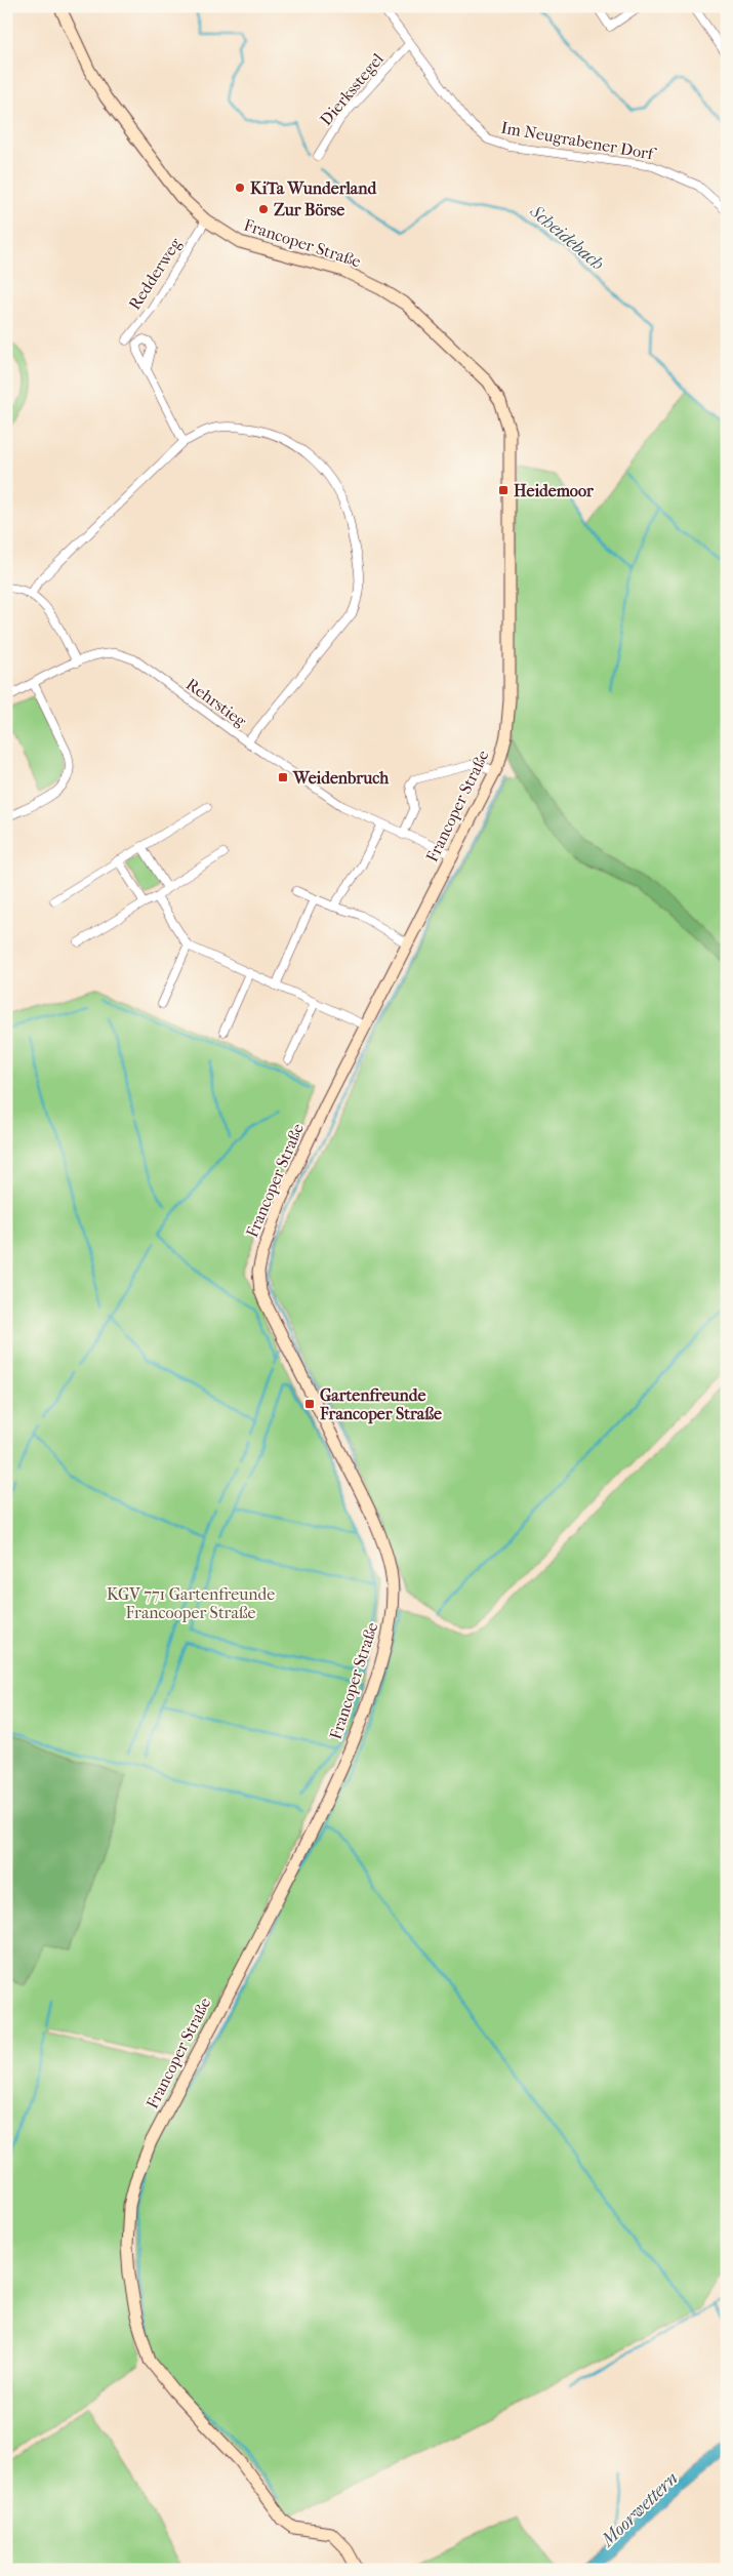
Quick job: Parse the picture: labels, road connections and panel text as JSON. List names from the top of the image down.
{
  "streets": {
    "main road": ["Francoper Straße"],
    "street": [
      "Dierksstegel",
      "Im Neugrabener Dorf",
      "Redderweg",
      "Rehrstieg"
    ]
  },
  "crossings": [
    ["Dierksstegel", "Im Neugrabener Dorf"],
    ["Francoper Straße", "Redderweg"],
    ["Francoper Straße", "Rehrstieg"]
  ],
  "water": ["Scheidebach", "Moorwettern"],
  "parks": ["KGV 771 Gartenfreunde Francooper Straße"],
  "places": {
    "other": ["KiTa Wunderland", "Zur Börse"],
    "transit": ["Heidemoor", "Weidenbruch", "Gartenfreunde Francoper Straße"]
  }
}
